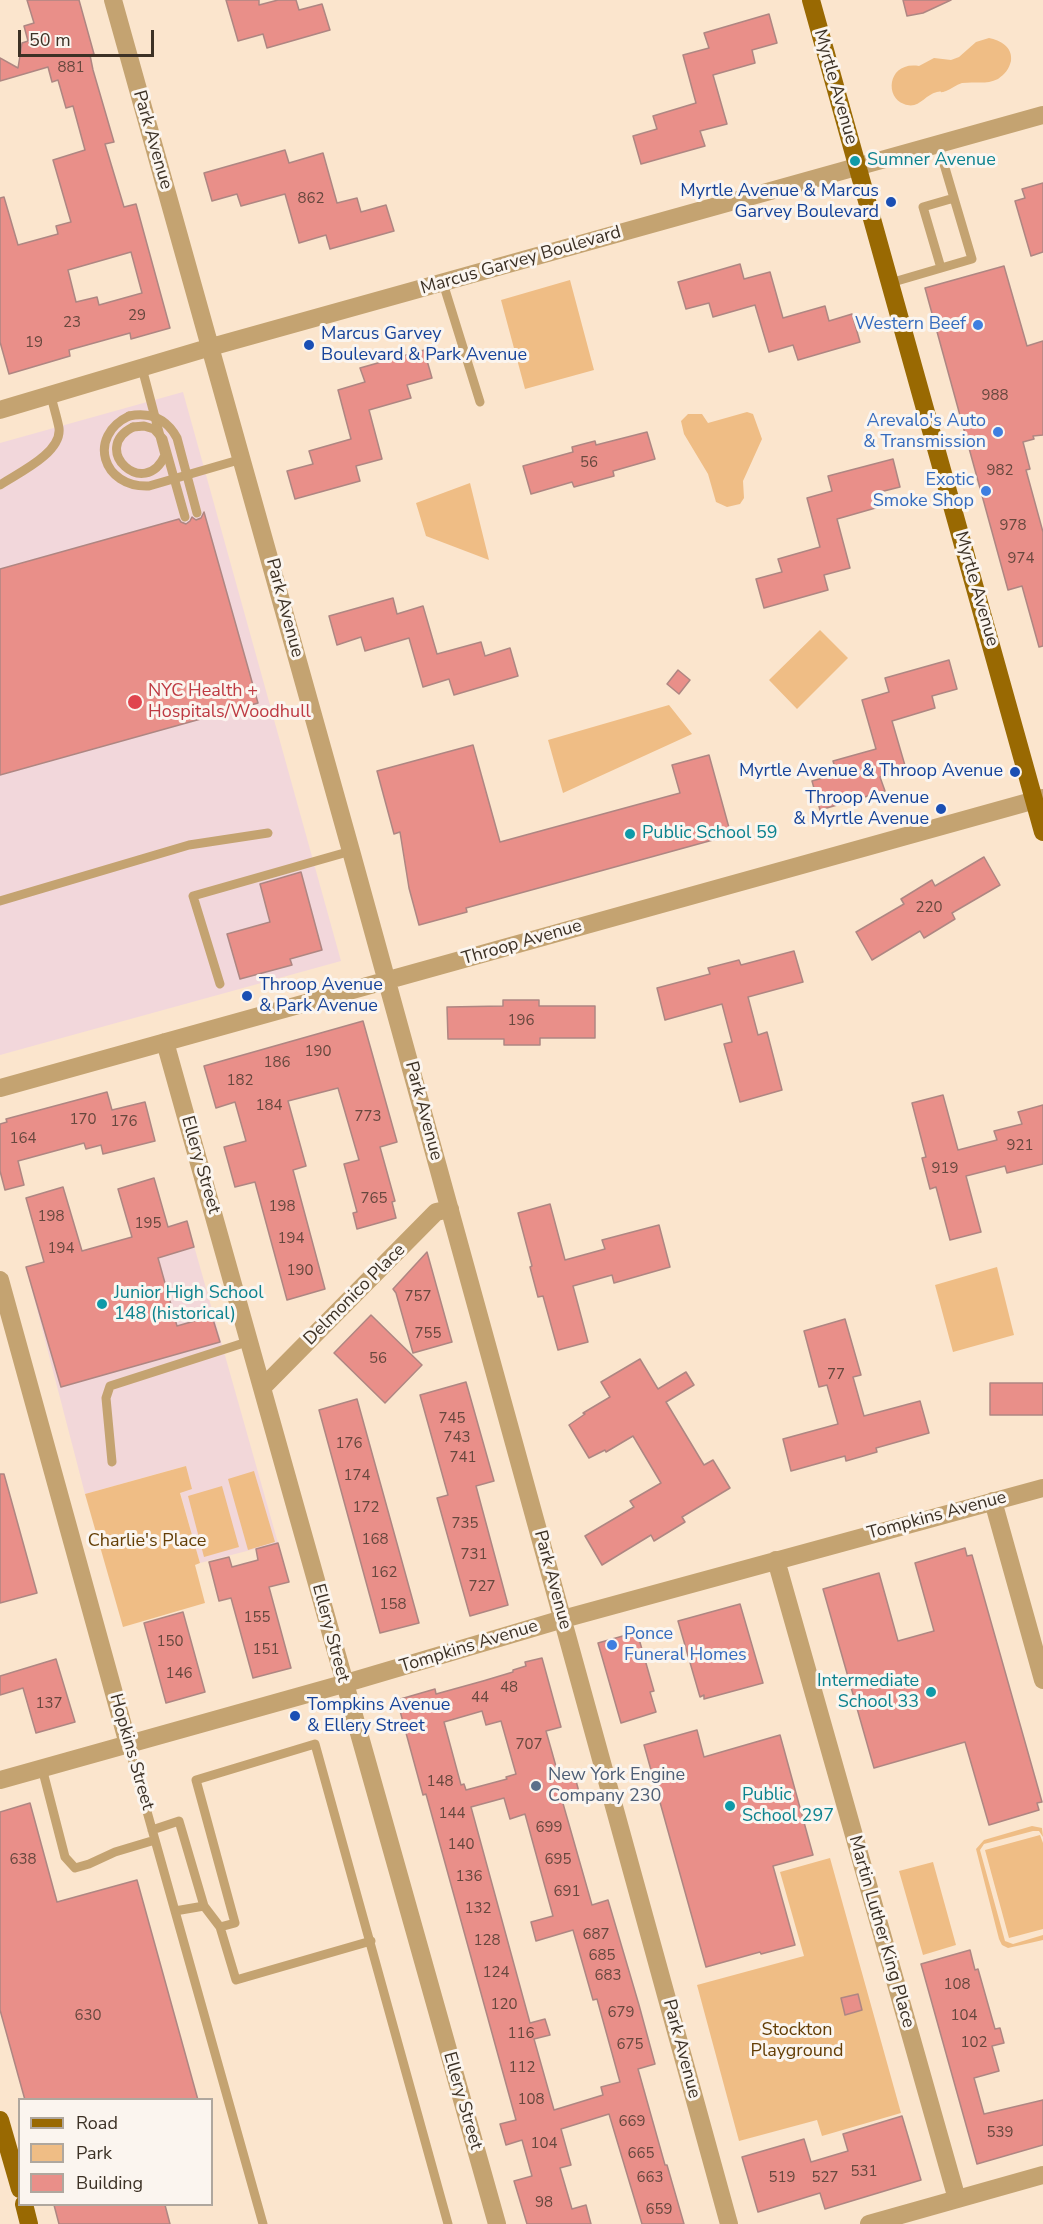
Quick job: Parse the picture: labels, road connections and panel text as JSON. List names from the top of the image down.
{
  "streets": {
    "main road": ["Myrtle Avenue"],
    "street": [
      "Park Avenue",
      "Marcus Garvey Boulevard",
      "Throop Avenue",
      "Ellery Street",
      "Delmonico Place",
      "Tompkins Avenue",
      "Hopkins Street",
      "Martin Luther King Place"
    ]
  },
  "crossings": [
    ["Myrtle Avenue", "Marcus Garvey Boulevard"],
    ["Myrtle Avenue", "Throop Avenue"],
    ["Park Avenue", "Marcus Garvey Boulevard"],
    ["Park Avenue", "Throop Avenue"],
    ["Park Avenue", "Delmonico Place"],
    ["Park Avenue", "Tompkins Avenue"],
    ["Throop Avenue", "Ellery Street"],
    ["Ellery Street", "Delmonico Place"],
    ["Ellery Street", "Tompkins Avenue"],
    ["Tompkins Avenue", "Hopkins Street"],
    ["Tompkins Avenue", "Martin Luther King Place"]
  ],
  "parks": ["Charlie's Place", "Stockton Playground"],
  "places": [
    "Sumner Avenue",
    "Myrtle Avenue & Marcus Garvey Boulevard",
    "Western Beef",
    "Marcus Garvey Boulevard & Park Avenue",
    "Arevalo's Auto & Transmission",
    "Exotic Smoke Shop",
    "NYC Health + Hospitals/Woodhull",
    "Myrtle Avenue & Throop Avenue",
    "Throop Avenue & Myrtle Avenue",
    "Public School 59",
    "Throop Avenue & Park Avenue",
    "Junior High School 148 (historical)",
    "Ponce Funeral Homes",
    "Intermediate School 33",
    "Tompkins Avenue & Ellery Street",
    "New York Engine Company 230",
    "Public School 297"
  ],
  "house_numbers": [
    "881",
    "862",
    "29",
    "23",
    "19",
    "988",
    "56",
    "982",
    "978",
    "974",
    "220",
    "196",
    "190",
    "186",
    "182",
    "184",
    "773",
    "170",
    "176",
    "164",
    "921",
    "919",
    "765",
    "198",
    "198",
    "195",
    "194",
    "194",
    "190",
    "757",
    "755",
    "56",
    "77",
    "745",
    "743",
    "176",
    "741",
    "174",
    "172",
    "735",
    "168",
    "731",
    "162",
    "727",
    "158",
    "155",
    "150",
    "151",
    "146",
    "48",
    "44",
    "137",
    "707",
    "148",
    "144",
    "699",
    "140",
    "638",
    "695",
    "136",
    "691",
    "132",
    "687",
    "128",
    "685",
    "124",
    "683",
    "108",
    "120",
    "679",
    "630",
    "104",
    "116",
    "102",
    "675",
    "112",
    "108",
    "669",
    "539",
    "104",
    "665",
    "531",
    "663",
    "519",
    "527",
    "98",
    "659"
  ],
  "legend": ["Road", "Park", "Building"],
  "scale_bar": "50 m"
}
